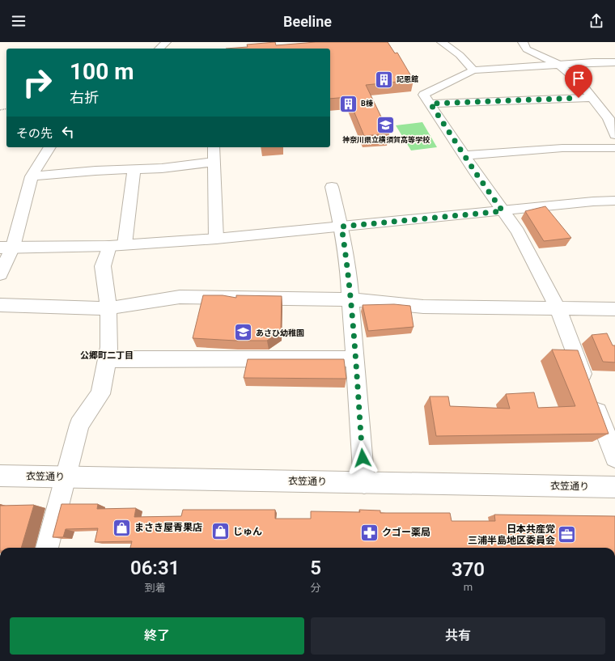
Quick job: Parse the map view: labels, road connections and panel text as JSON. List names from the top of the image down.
{
  "streets": {
    "street": ["衣笠通り"]
  },
  "districts": ["公郷町二丁目"],
  "places": {
    "building": ["記恩館", "B棟"],
    "school or university": ["神奈川県立横須賀高等学校", "あさひ幼稚園"],
    "shop": ["まさき屋青果店", "じゅん"],
    "pharmacy": ["クゴー薬局"],
    "office": ["日本共産党 三浦半島地区委員会"]
  },
  "page": {
    "header": "Beeline",
    "turn": ["100 m", "右折"],
    "then": "その先",
    "eta": [
      "06:31",
      "到着",
      "5",
      "分",
      "370",
      "m"
    ],
    "buttons": ["終了", "共有"]
  }
}
